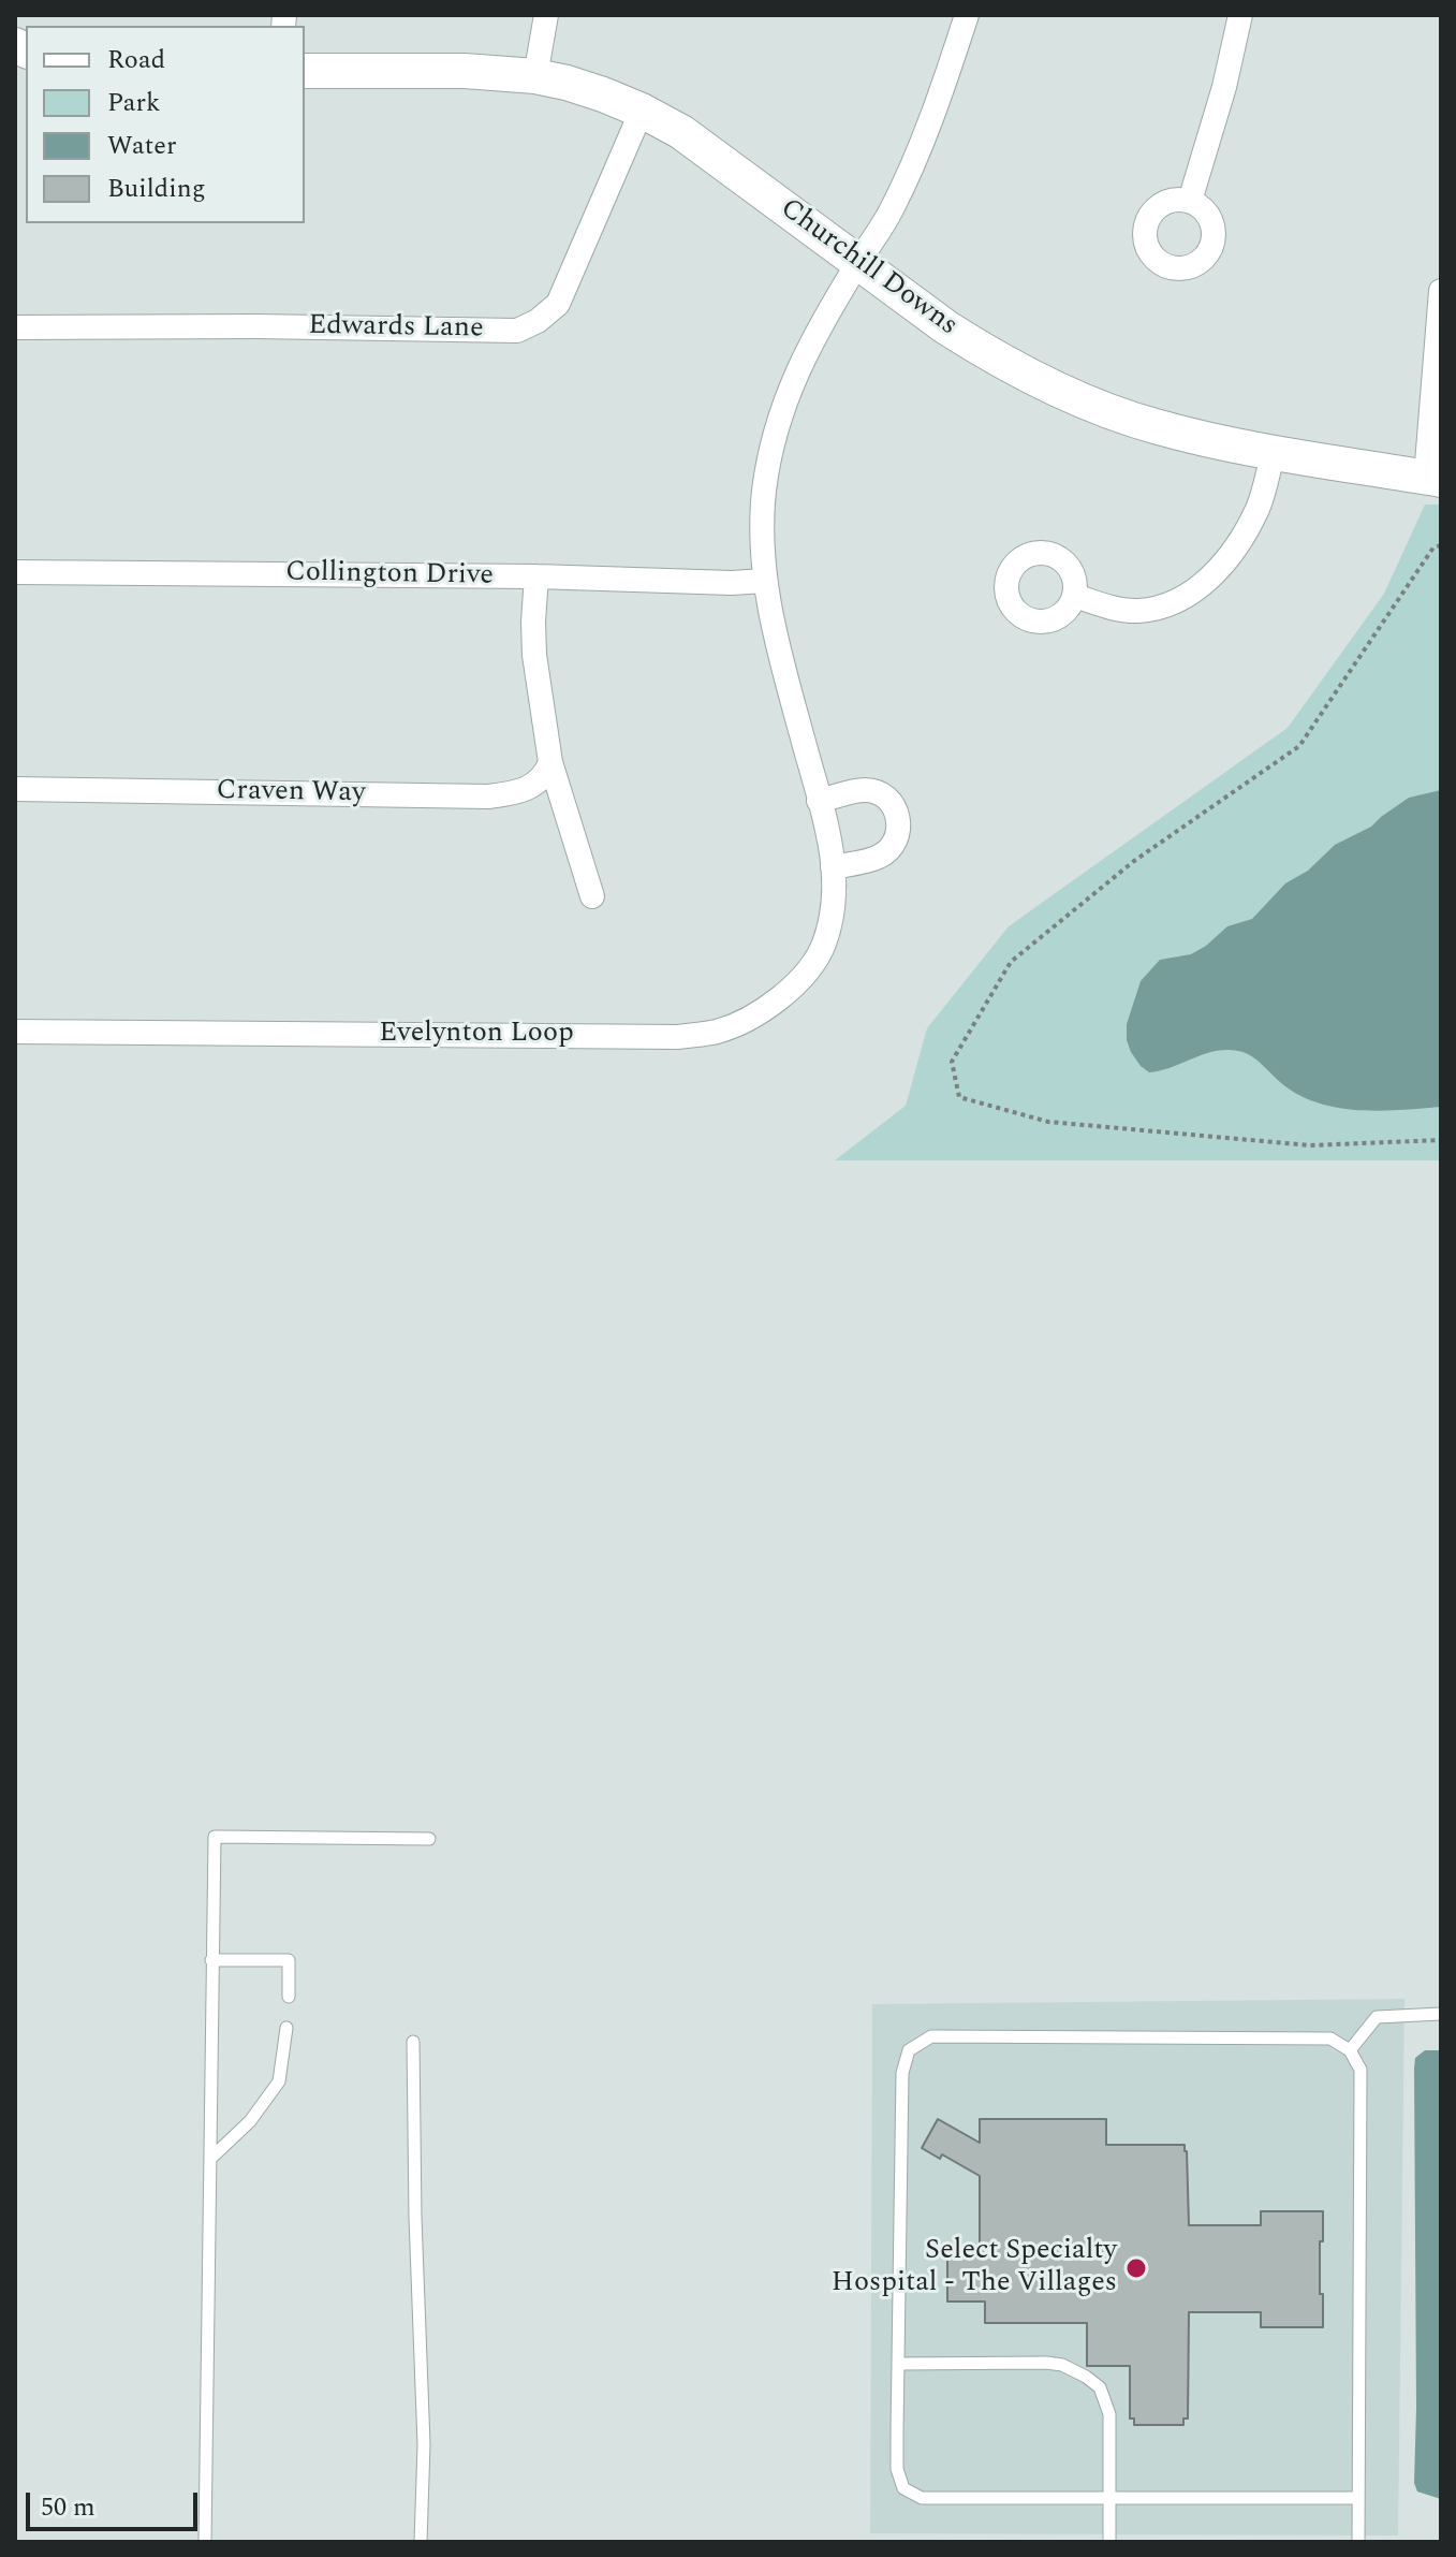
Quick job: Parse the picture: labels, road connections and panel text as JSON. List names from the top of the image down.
{
  "streets": {
    "street": [
      "Churchill Downs",
      "Edwards Lane",
      "Collington Drive",
      "Craven Way",
      "Evelynton Loop"
    ]
  },
  "crossings": [
    ["Churchill Downs", "Edwards Lane"],
    ["Churchill Downs", "Evelynton Loop"],
    ["Collington Drive", "Evelynton Loop"]
  ],
  "places": ["Select Specialty Hospital - The Villages"],
  "legend": [
    "Road",
    "Park",
    "Water",
    "Building"
  ],
  "scale_bar": "50 m"
}
